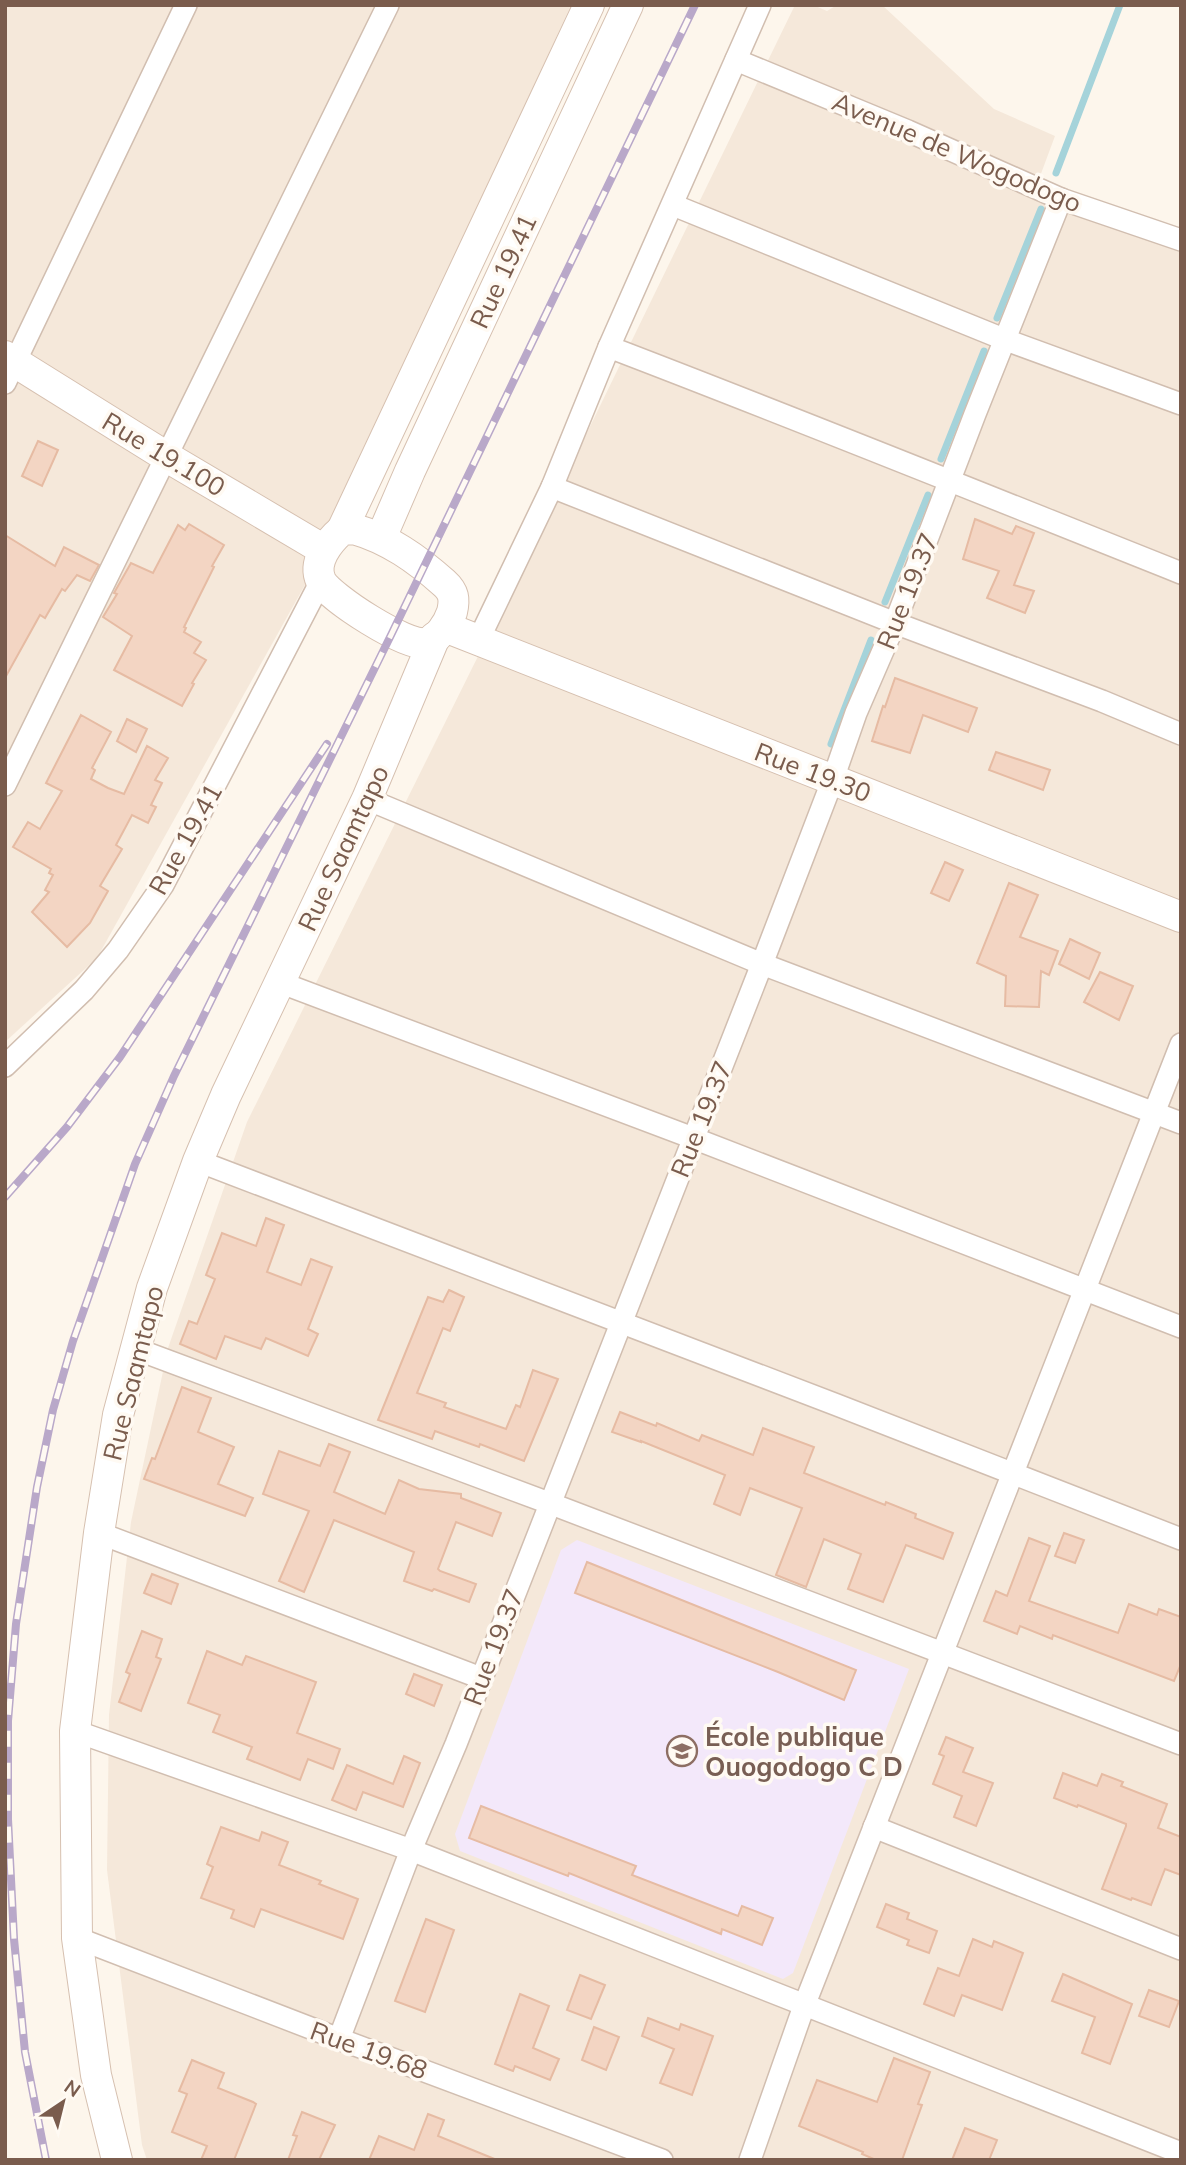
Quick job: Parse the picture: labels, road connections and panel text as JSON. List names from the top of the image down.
{
  "streets": {
    "main road": [
      "Rue 19.41",
      "Rue 19.100",
      "Rue 19.30",
      "Rue Saamtapo"
    ],
    "street": ["Avenue de Wogodogo", "Rue 19.37", "Rue 19.68"]
  },
  "crossings": [
    ["Avenue de Wogodogo", "Rue 19.37"],
    ["Rue 19.41", "Rue 19.100"],
    ["Rue 19.41", "Rue Saamtapo"],
    ["Rue 19.37", "Rue 19.30"],
    ["Rue 19.37", "Rue 19.68"],
    ["Rue 19.30", "Rue Saamtapo"],
    ["Rue Saamtapo", "Rue 19.68"]
  ],
  "places": {
    "school or university": ["École publique Ouogodogo C D"]
  },
  "north": "top right"
}
